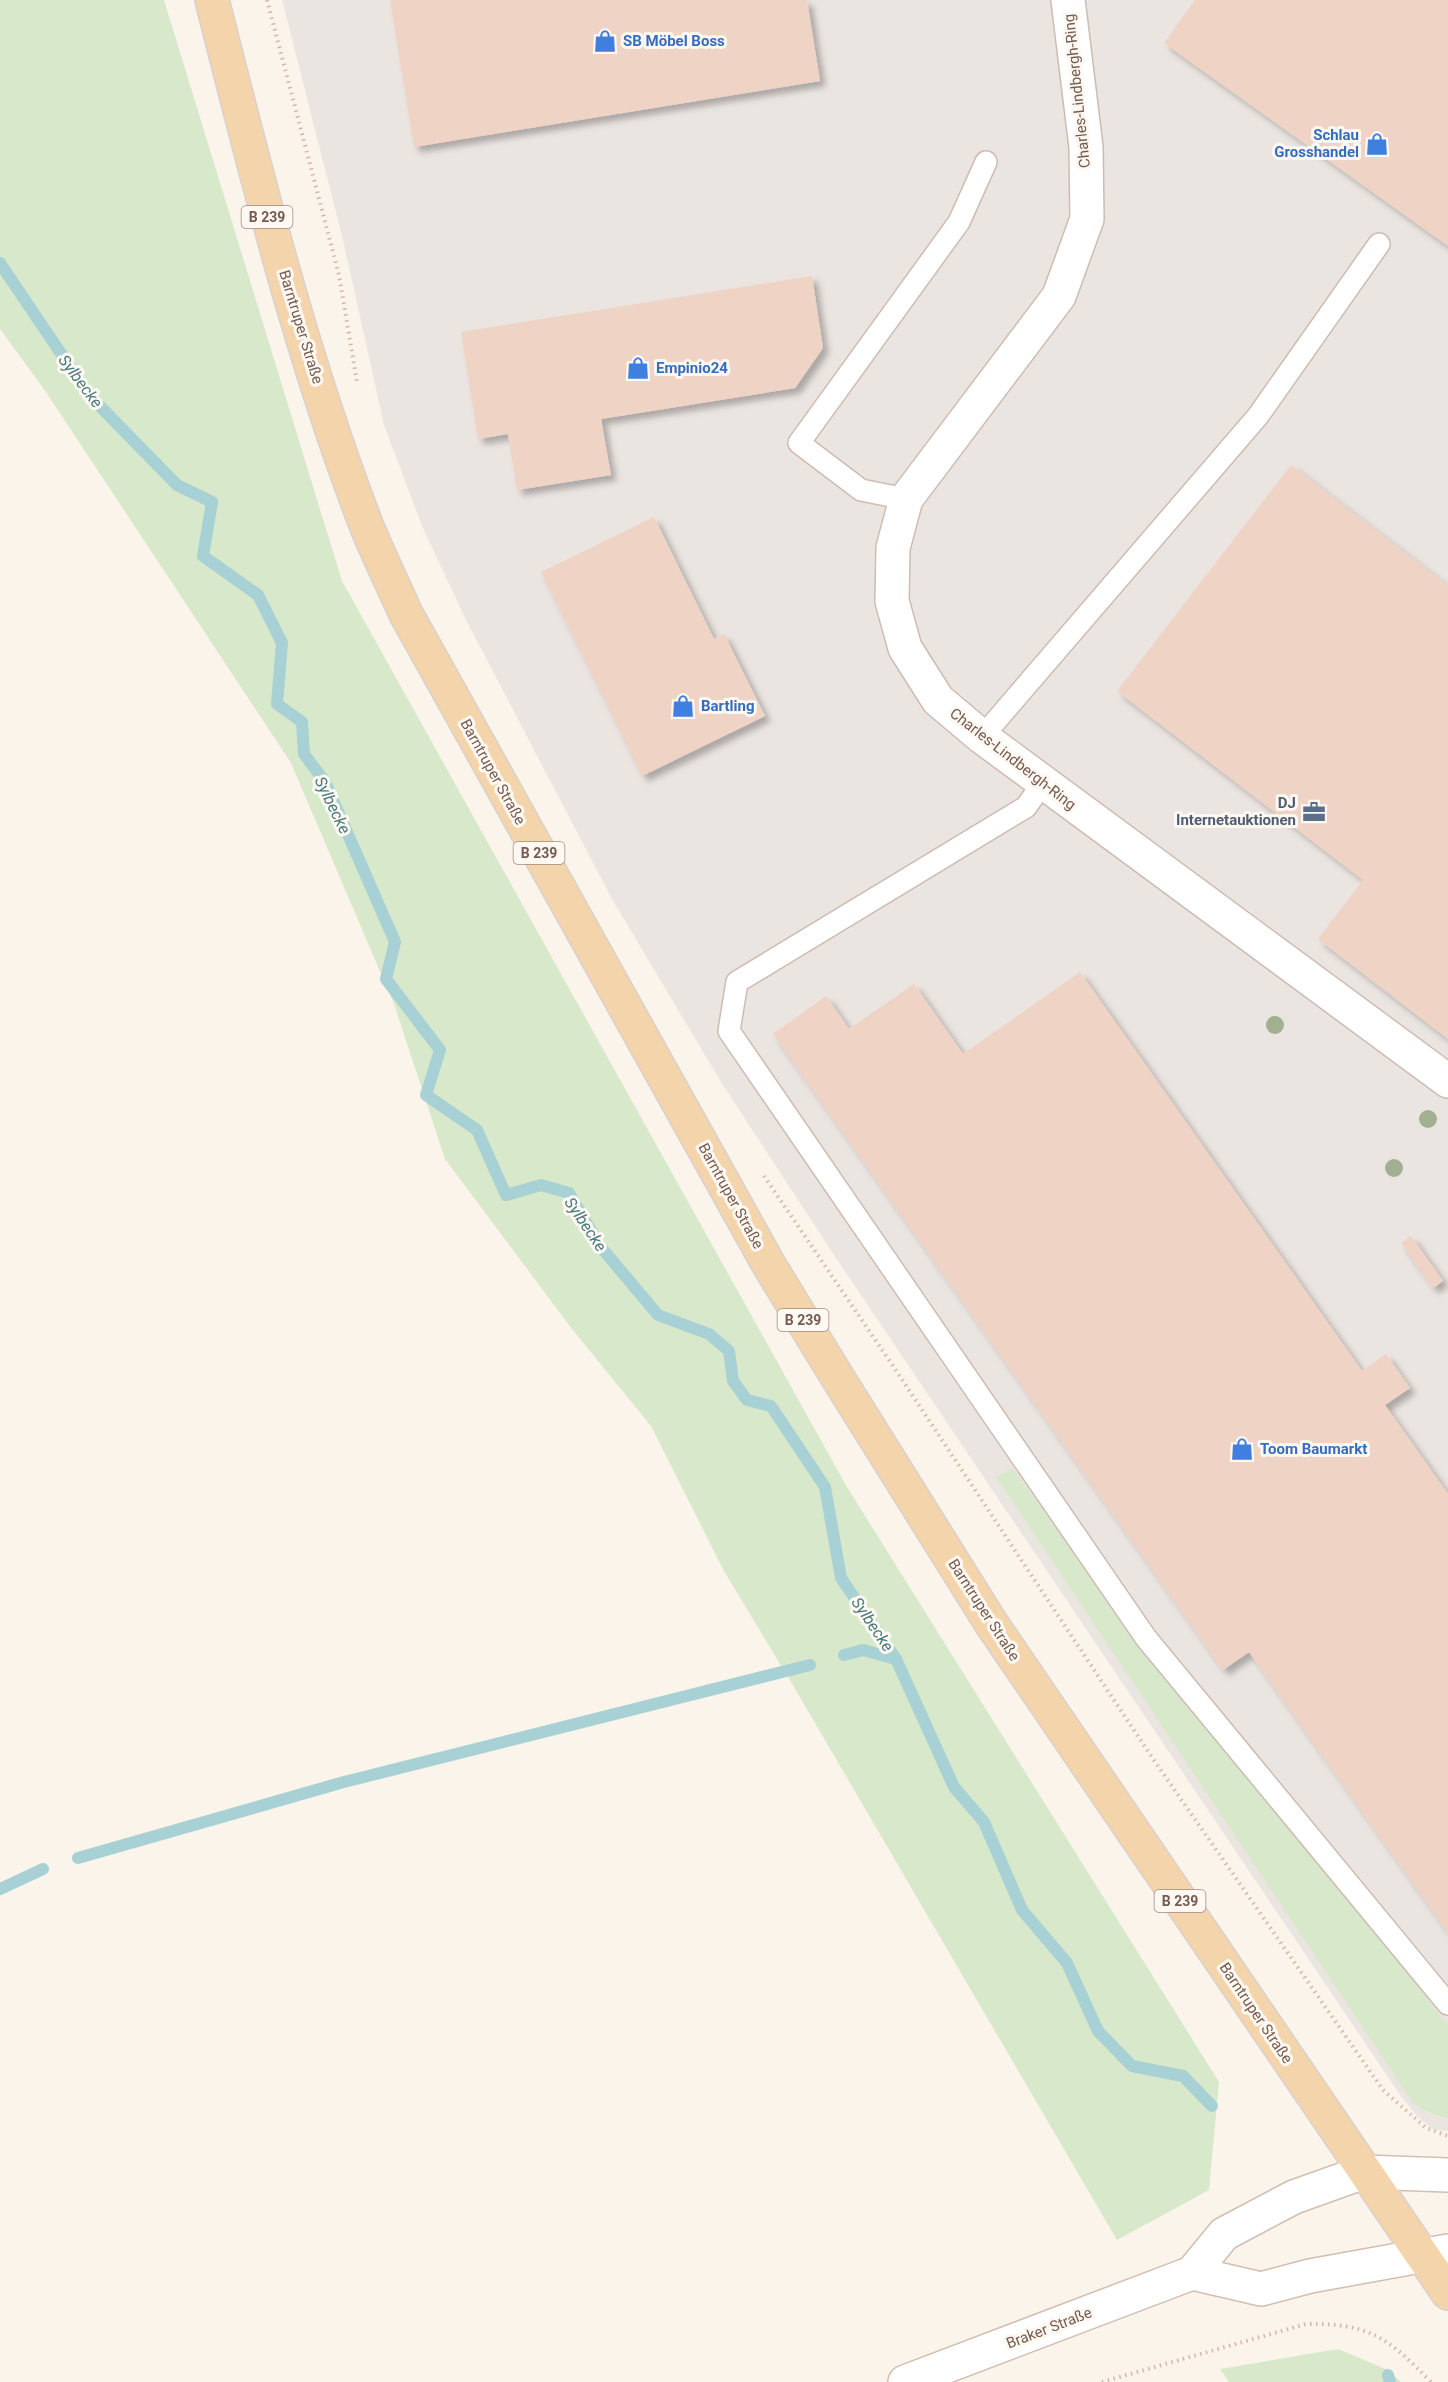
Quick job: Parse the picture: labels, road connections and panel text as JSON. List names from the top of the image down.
{
  "streets": {
    "main road": ["B 239", "Barntruper Straße"],
    "street": ["Charles-Lindbergh-Ring", "Braker Straße"]
  },
  "crossings": [
    ["Barntruper Straße", "Braker Straße"]
  ],
  "water": ["Sylbecke"],
  "places": {
    "shop": [
      "SB Möbel Boss",
      "Schlau Grosshandel",
      "Empinio24",
      "Bartling",
      "Toom Baumarkt"
    ],
    "office": ["DJ Internetauktionen"]
  }
}
